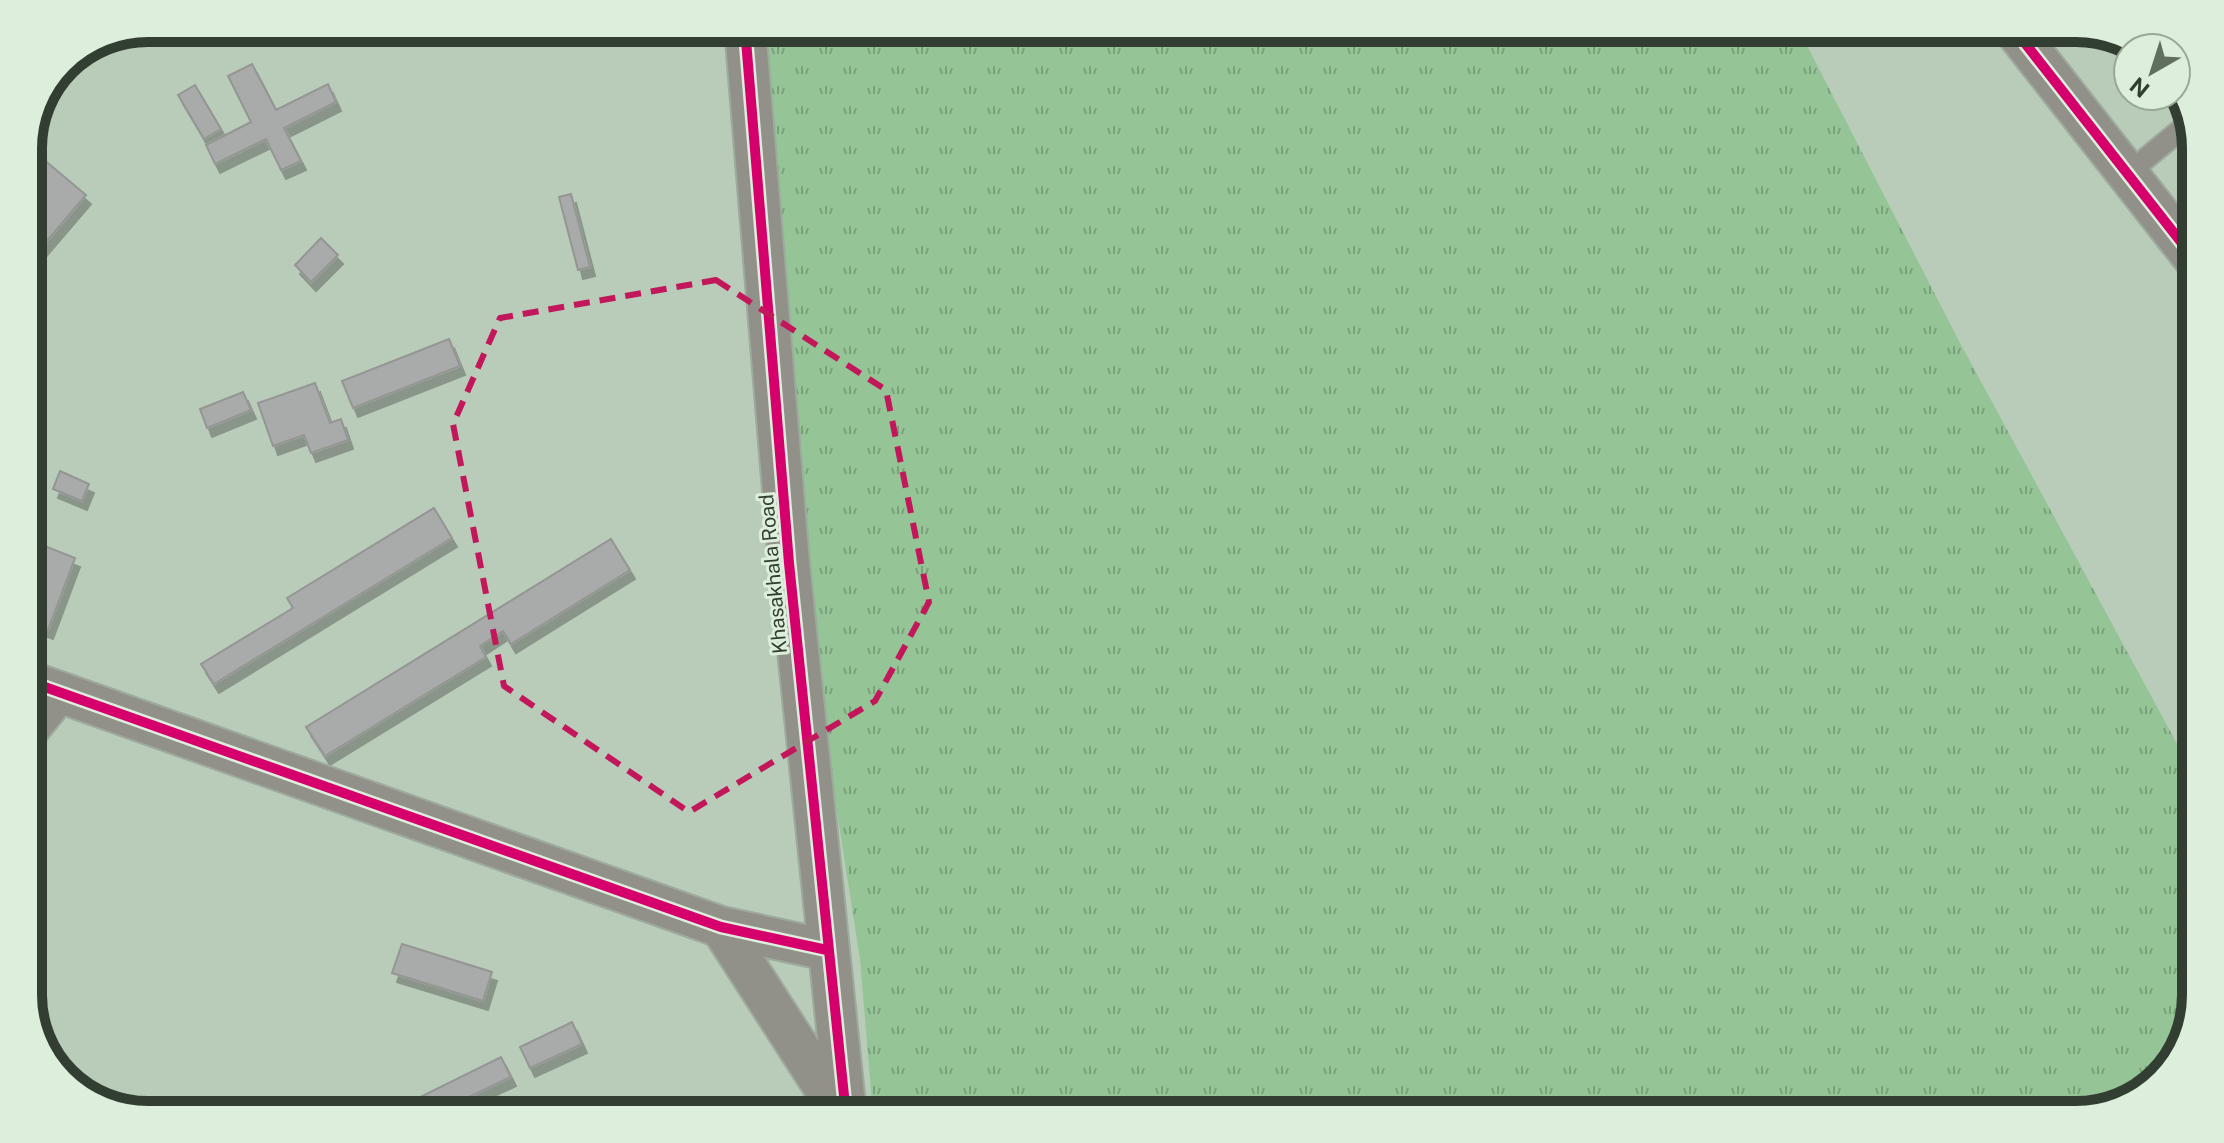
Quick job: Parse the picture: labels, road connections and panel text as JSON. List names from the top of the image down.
{
  "streets": {
    "street": ["Khasakhala Road"]
  },
  "north": "bottom left"
}
